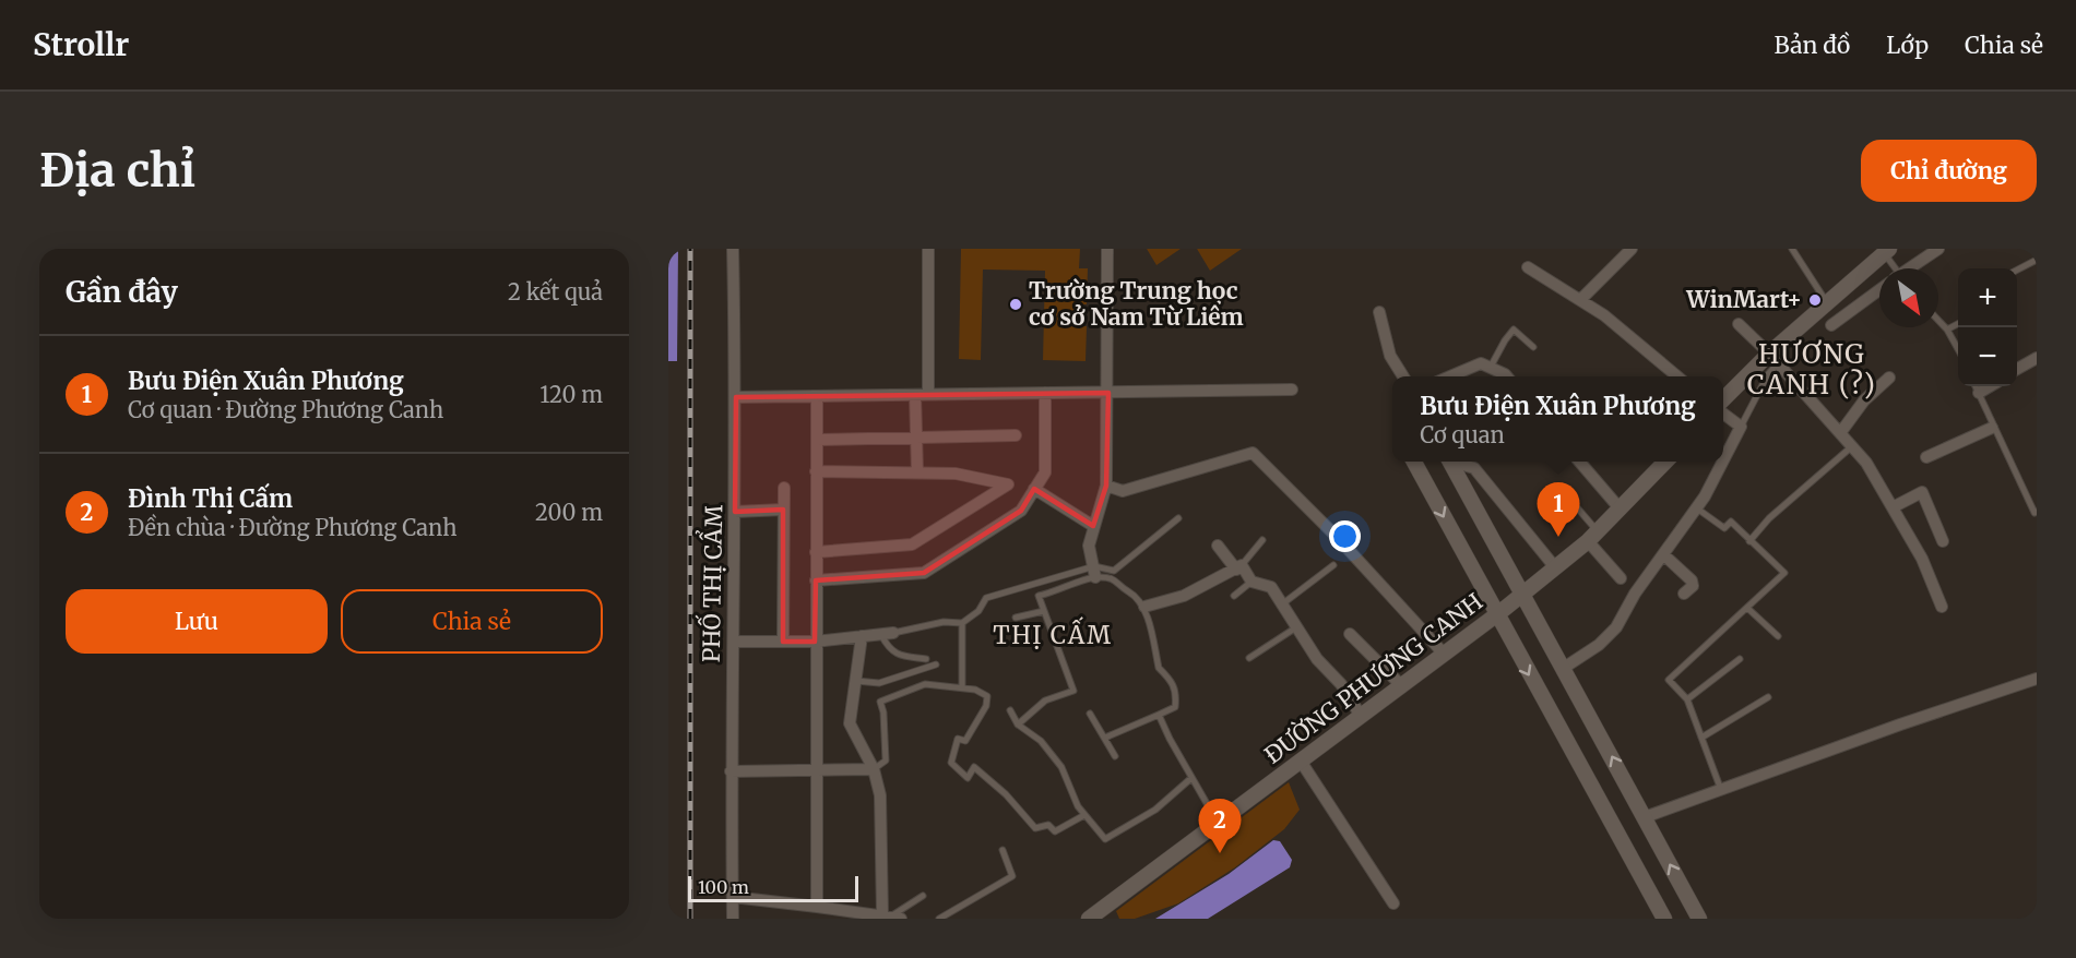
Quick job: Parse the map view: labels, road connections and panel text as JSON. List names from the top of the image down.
{
  "streets": {
    "street": ["PHỐ THỊ CẨM", "ĐƯỜNG PHƯƠNG CANH"]
  },
  "districts": ["HƯƠNG CANH (?)", "THỊ CẤM"],
  "places": ["WinMart+", "Trường Trung học cơ sở Nam Từ Liêm"],
  "scale_bar": "100 m",
  "north": "bottom right",
  "page": {
    "header": "Strollr",
    "nav": ["Bản đồ", "Lớp", "Chia sẻ"],
    "buttons": [
      "Chỉ đường",
      ["Lưu", "Chia sẻ"]
    ],
    "title": "Địa chỉ",
    "heading": ["Gần đây", "2 kết quả"],
    "map_buttons": ["+", "−"],
    "list": [
      {
        "mark": "1",
        "name": "Bưu Điện Xuân Phương",
        "note": "Cơ quan · Đường Phương Canh",
        "value": "120 m"
      },
      {
        "mark": "2",
        "name": "Đình Thị Cấm",
        "note": "Đền chùa · Đường Phương Canh",
        "value": "200 m"
      }
    ],
    "popup": ["Bưu Điện Xuân Phương", "Cơ quan"],
    "pins": ["1", "2"],
    "scale": "100 m"
  }
}
